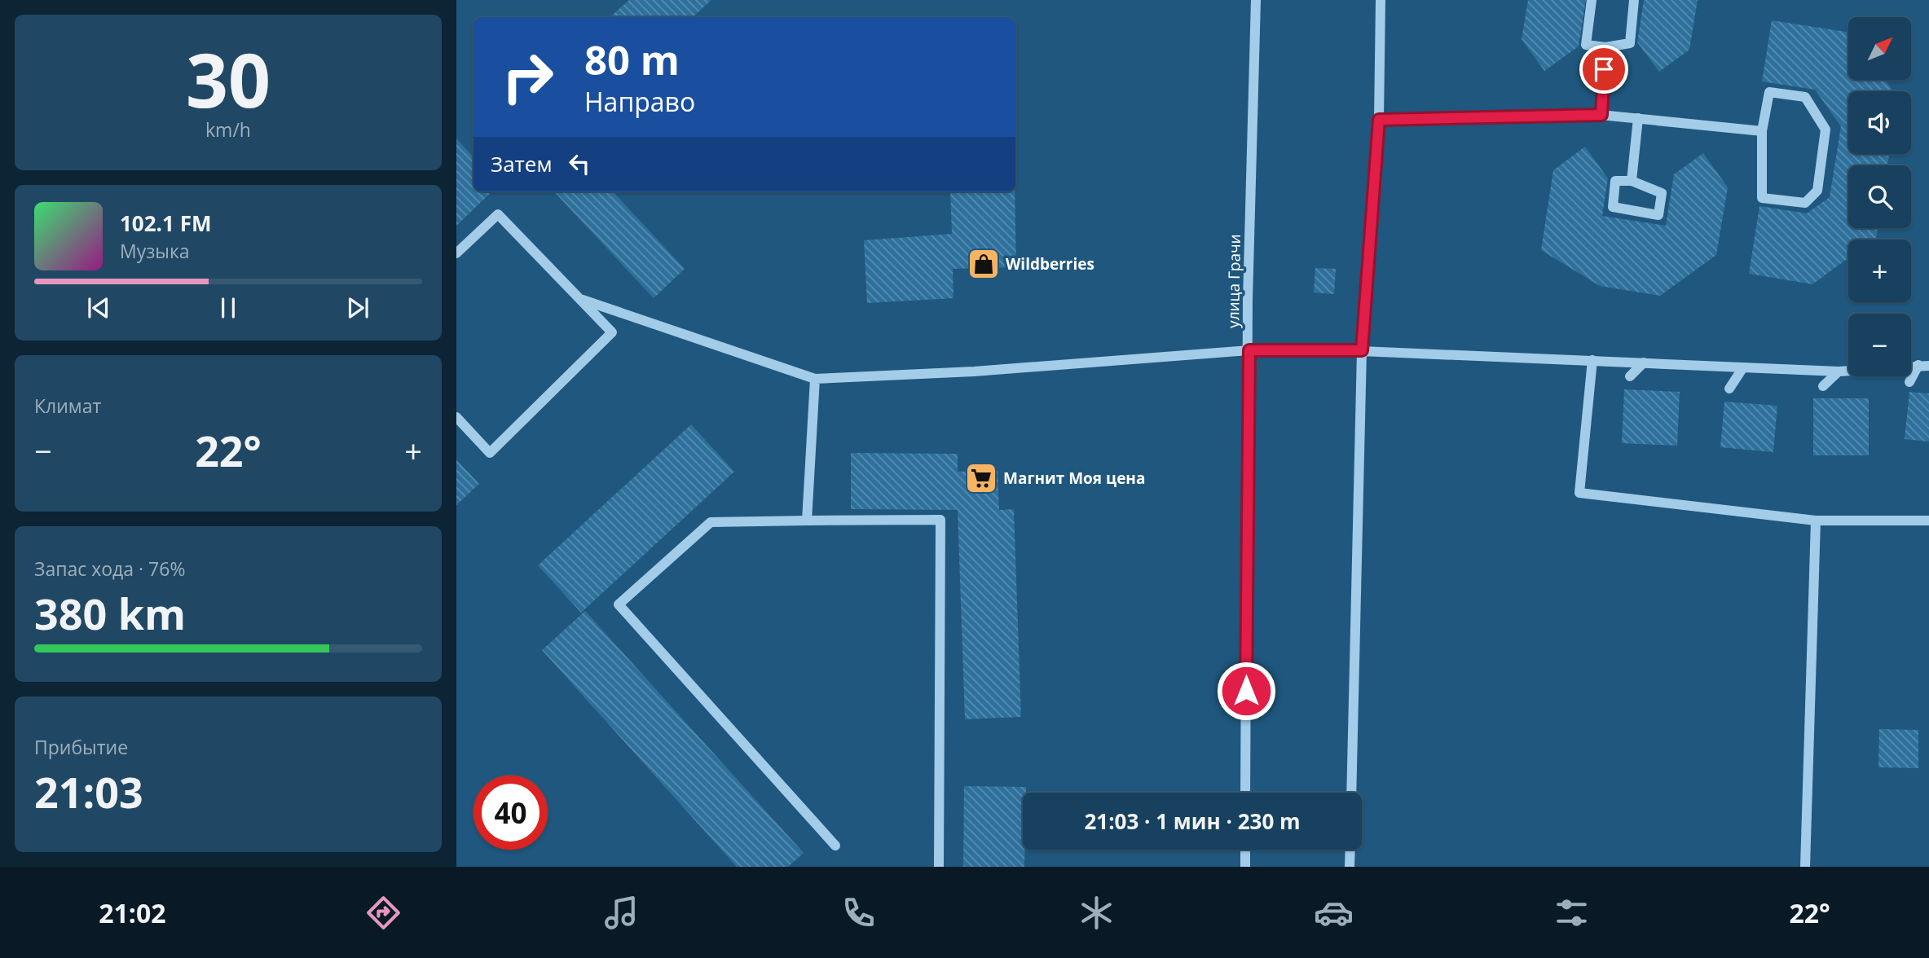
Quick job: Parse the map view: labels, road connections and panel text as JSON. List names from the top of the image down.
{
  "streets": {
    "street": ["улица Грачи"]
  },
  "places": {
    "shop": ["Wildberries"],
    "supermarket": ["Магнит Моя цена"]
  },
  "north": "top right",
  "page": {
    "tile": [
      ["30", "km/h"],
      "Климат",
      ["Запас хода · 76%", "380 km"],
      ["Прибытие", "21:03"]
    ],
    "map_buttons": ["+", "−"],
    "turn": ["80 m", "Направо"],
    "then": "Затем",
    "song": ["102.1 FM", "Музыка"],
    "heat": ["−", "22°", "+"],
    "limit": "40",
    "trip": "21:03 · 1 мин · 230 m",
    "tabs": ["21:02", "22°"]
  }
}
